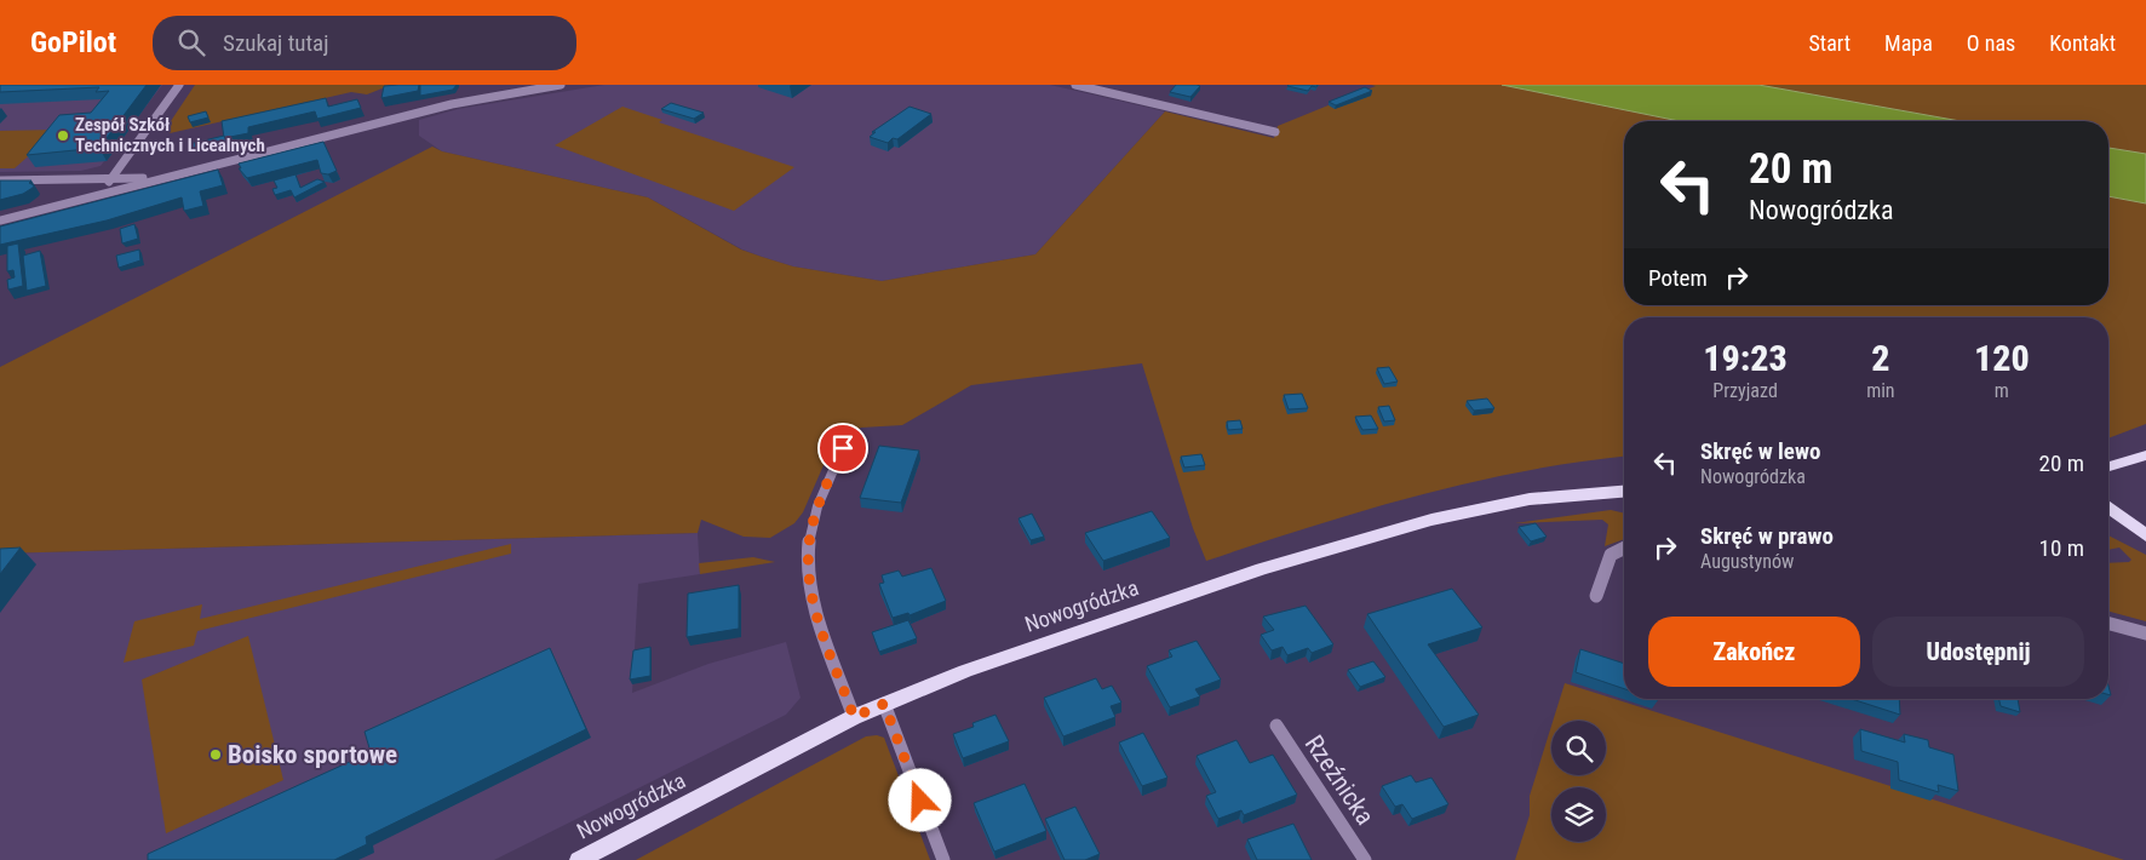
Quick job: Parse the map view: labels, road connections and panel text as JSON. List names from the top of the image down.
{
  "streets": {
    "main road": ["Nowogródzka"],
    "street": ["Rzeźnicka"]
  },
  "places": ["Zespół Szkół Technicznych i Licealnych", "Boisko sportowe"],
  "page": {
    "header": "GoPilot",
    "search": "Szukaj tutaj",
    "nav": [
      "Start",
      "Mapa",
      "O nas",
      "Kontakt"
    ],
    "turn": ["20 m", "Nowogródzka"],
    "then": "Potem",
    "eta": [
      "19:23",
      "Przyjazd",
      "2",
      "min",
      "120",
      "m"
    ],
    "list": [
      {
        "name": "Skręć w lewo",
        "note": "Nowogródzka",
        "value": "20 m"
      },
      {
        "name": "Skręć w prawo",
        "note": "Augustynów",
        "value": "10 m"
      }
    ],
    "buttons": ["Zakończ", "Udostępnij"]
  }
}
